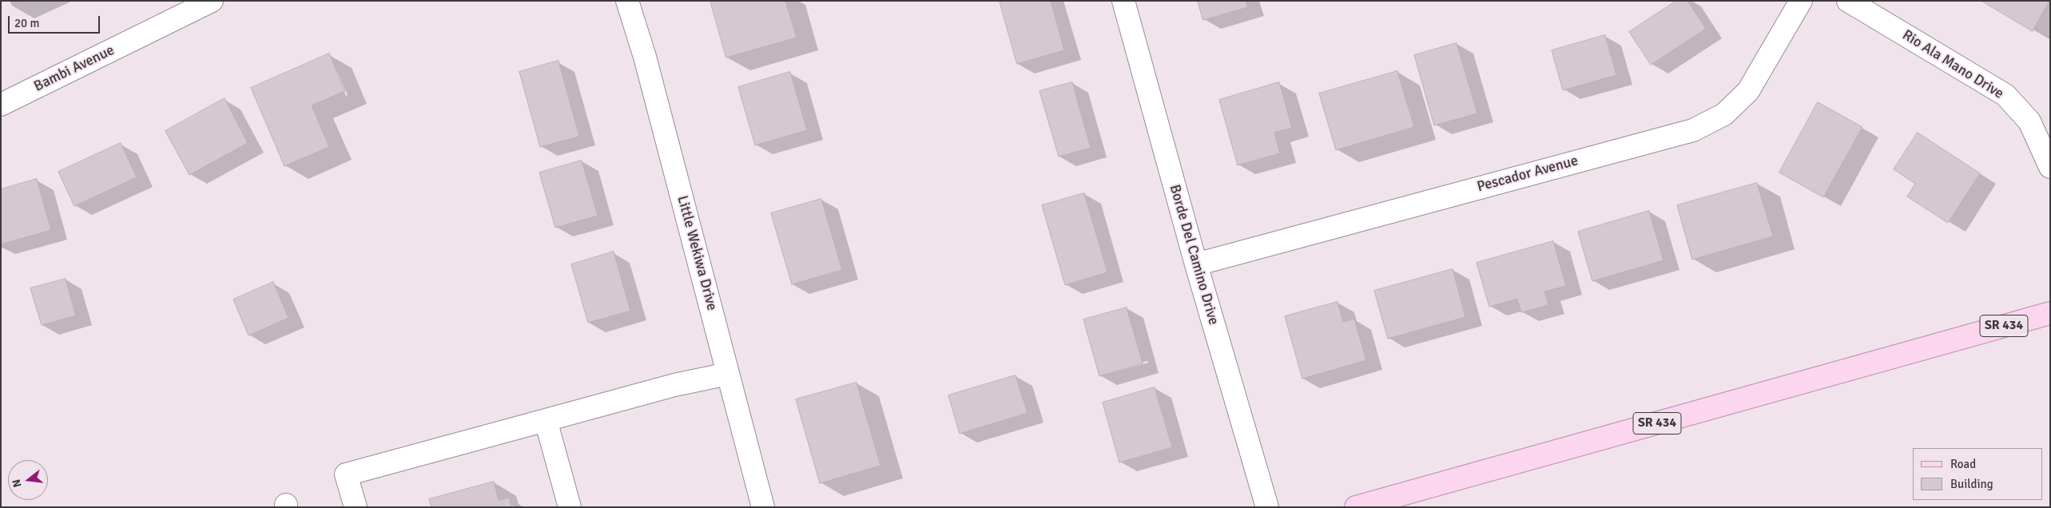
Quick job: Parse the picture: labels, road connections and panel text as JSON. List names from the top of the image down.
{
  "streets": {
    "main road": ["SR 434"],
    "street": [
      "Rio Ala Mano Drive",
      "Bambi Avenue",
      "Pescador Avenue",
      "Little Wekiwa Drive",
      "Borde Del Camino Drive"
    ]
  },
  "crossings": [
    ["Pescador Avenue", "Borde Del Camino Drive"]
  ],
  "legend": ["Road", "Building"],
  "scale_bar": "20 m",
  "north": "left"
}
